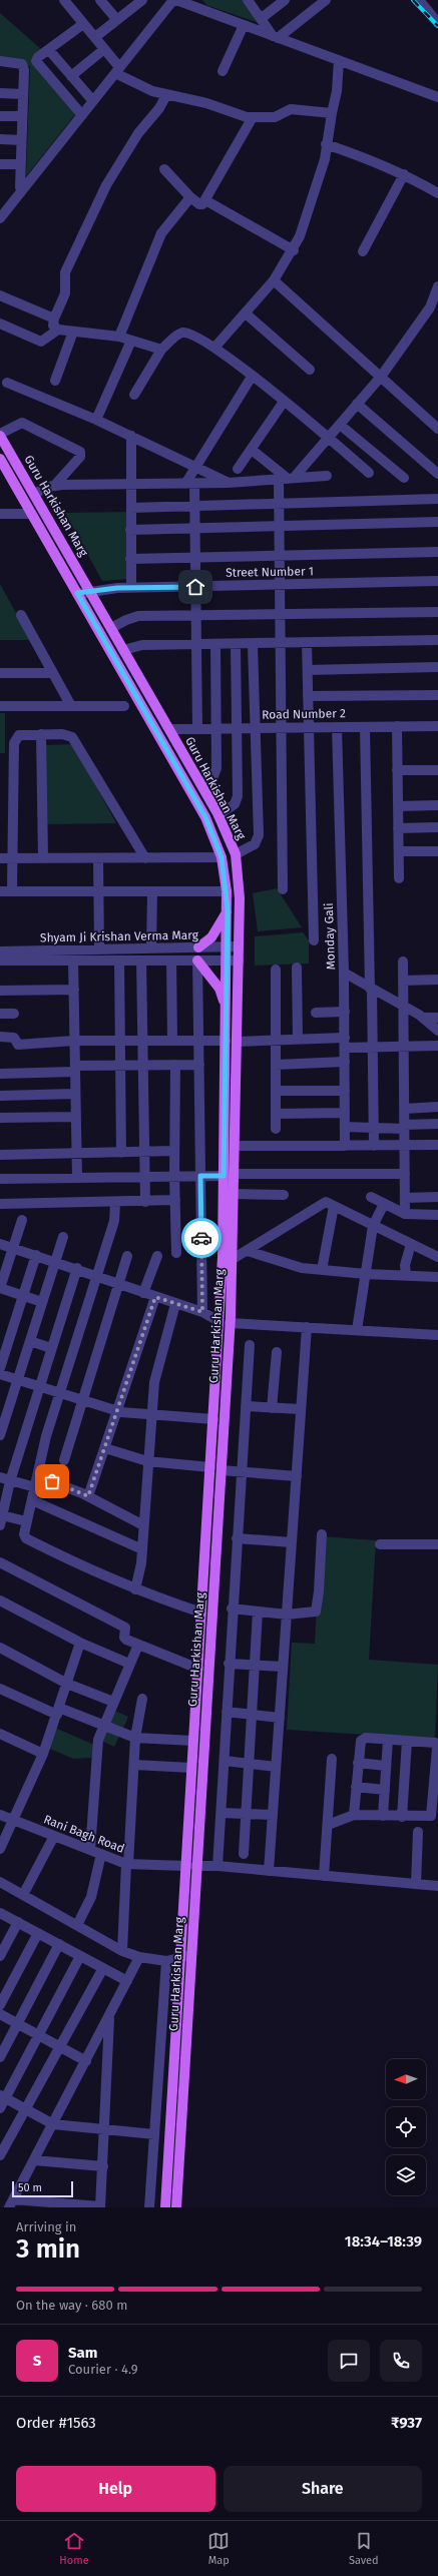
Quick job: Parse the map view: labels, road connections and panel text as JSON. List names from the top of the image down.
{
  "streets": {
    "main road": ["Guru Harkishan Marg"],
    "street": [
      "Street Number 1",
      "Road Number 2",
      "Shyam Ji Krishan Verma Marg",
      "Monday Gali",
      "Rani Bagh Road"
    ]
  },
  "crossings": [
    ["Guru Harkishan Marg", "Street Number 1"],
    ["Guru Harkishan Marg", "Road Number 2"],
    ["Guru Harkishan Marg", "Shyam Ji Krishan Verma Marg"],
    ["Guru Harkishan Marg", "Rani Bagh Road"],
    ["Road Number 2", "Monday Gali"]
  ],
  "scale_bar": "50 m",
  "north": "left",
  "page": {
    "scale": "50 m",
    "heading": ["3 min", "Arriving in", "18:34–18:39"],
    "panel": [
      "Sam",
      "Courier · 4.9",
      "Order #1563",
      "₹937"
    ],
    "bar": "On the way · 680 m",
    "round": "S",
    "buttons": ["Help", "Share"],
    "tabs": ["Home", "Map", "Saved"]
  }
}
